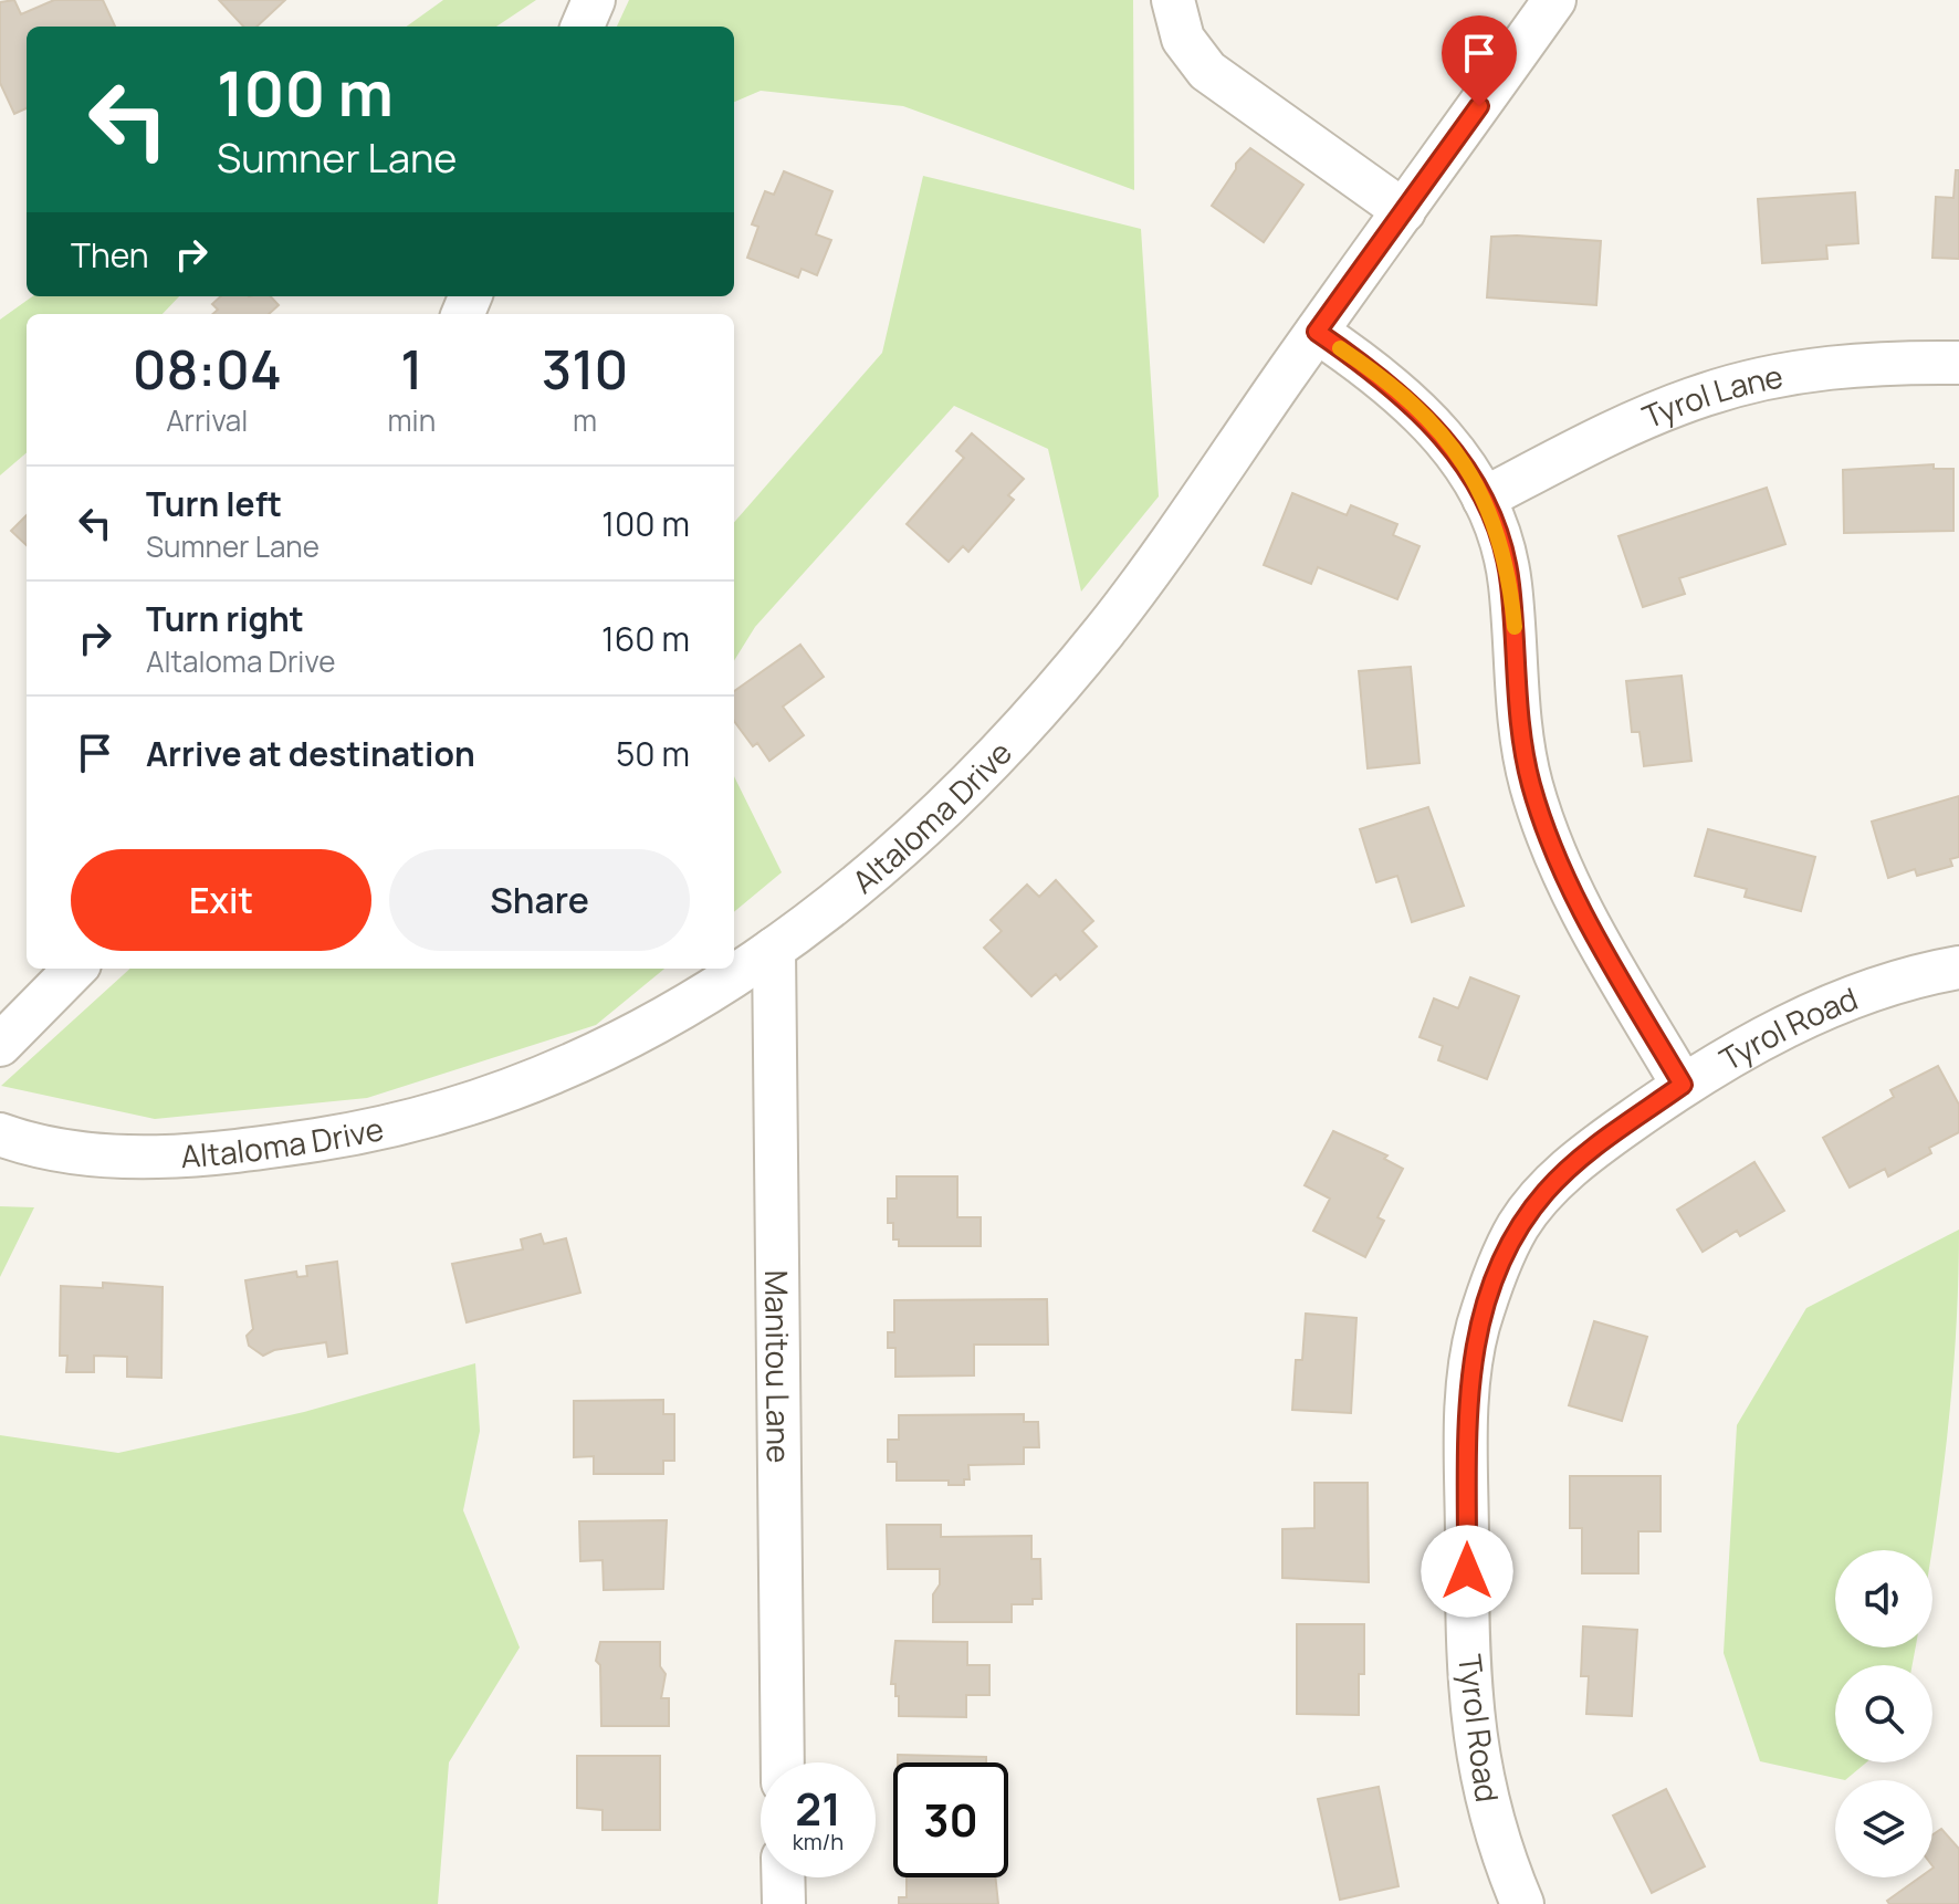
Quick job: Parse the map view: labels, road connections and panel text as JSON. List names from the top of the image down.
{
  "streets": {
    "street": [
      "Tyrol Lane",
      "Altaloma Drive",
      "Tyrol Road",
      "Manitou Lane"
    ]
  },
  "crossings": [
    ["Altaloma Drive", "Manitou Lane"]
  ],
  "page": {
    "turn": ["100 m", "Sumner Lane"],
    "then": "Then",
    "eta": [
      "08:04",
      "Arrival",
      "1",
      "min",
      "310",
      "m"
    ],
    "list": [
      {
        "name": "Turn left",
        "note": "Sumner Lane",
        "value": "100 m"
      },
      {
        "name": "Turn right",
        "note": "Altaloma Drive",
        "value": "160 m"
      },
      {
        "name": "Arrive at destination",
        "value": "50 m"
      }
    ],
    "buttons": ["Exit", "Share"],
    "speed": "21 km/h",
    "limit": "30"
  }
}
